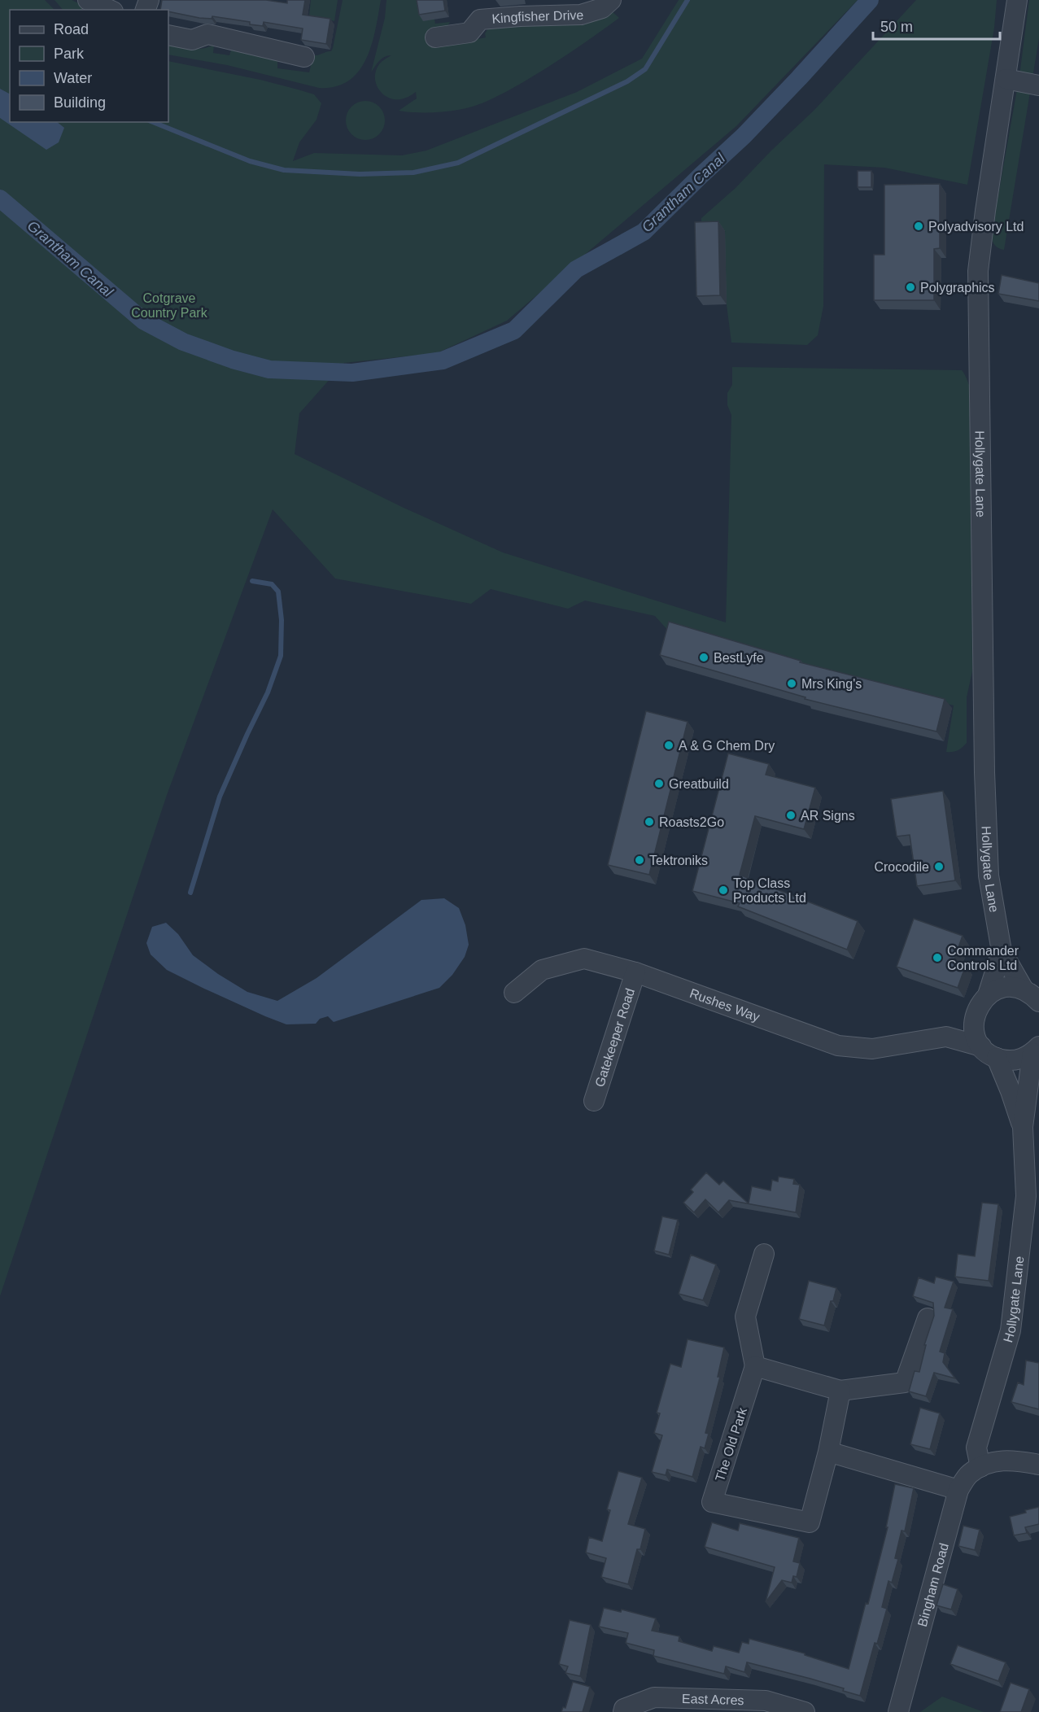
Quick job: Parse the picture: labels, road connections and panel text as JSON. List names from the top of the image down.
{
  "streets": {
    "street": [
      "Kingfisher Drive",
      "Hollygate Lane",
      "Rushes Way",
      "Gatekeeper Road",
      "The Old Park",
      "Bingham Road",
      "East Acres"
    ]
  },
  "crossings": [
    ["Hollygate Lane", "Bingham Road"],
    ["Rushes Way", "Gatekeeper Road"]
  ],
  "water": ["Grantham Canal"],
  "parks": ["Cotgrave Country Park"],
  "places": [
    "Polyadvisory Ltd",
    "Polygraphics",
    "BestLyfe",
    "Mrs King's",
    "A & G Chem Dry",
    "Greatbuild",
    "AR Signs",
    "Roasts2Go",
    "Tektroniks",
    "Crocodile",
    "Top Class Products Ltd",
    "Commander Controls Ltd"
  ],
  "legend": [
    "Road",
    "Park",
    "Water",
    "Building"
  ],
  "scale_bar": "50 m"
}
